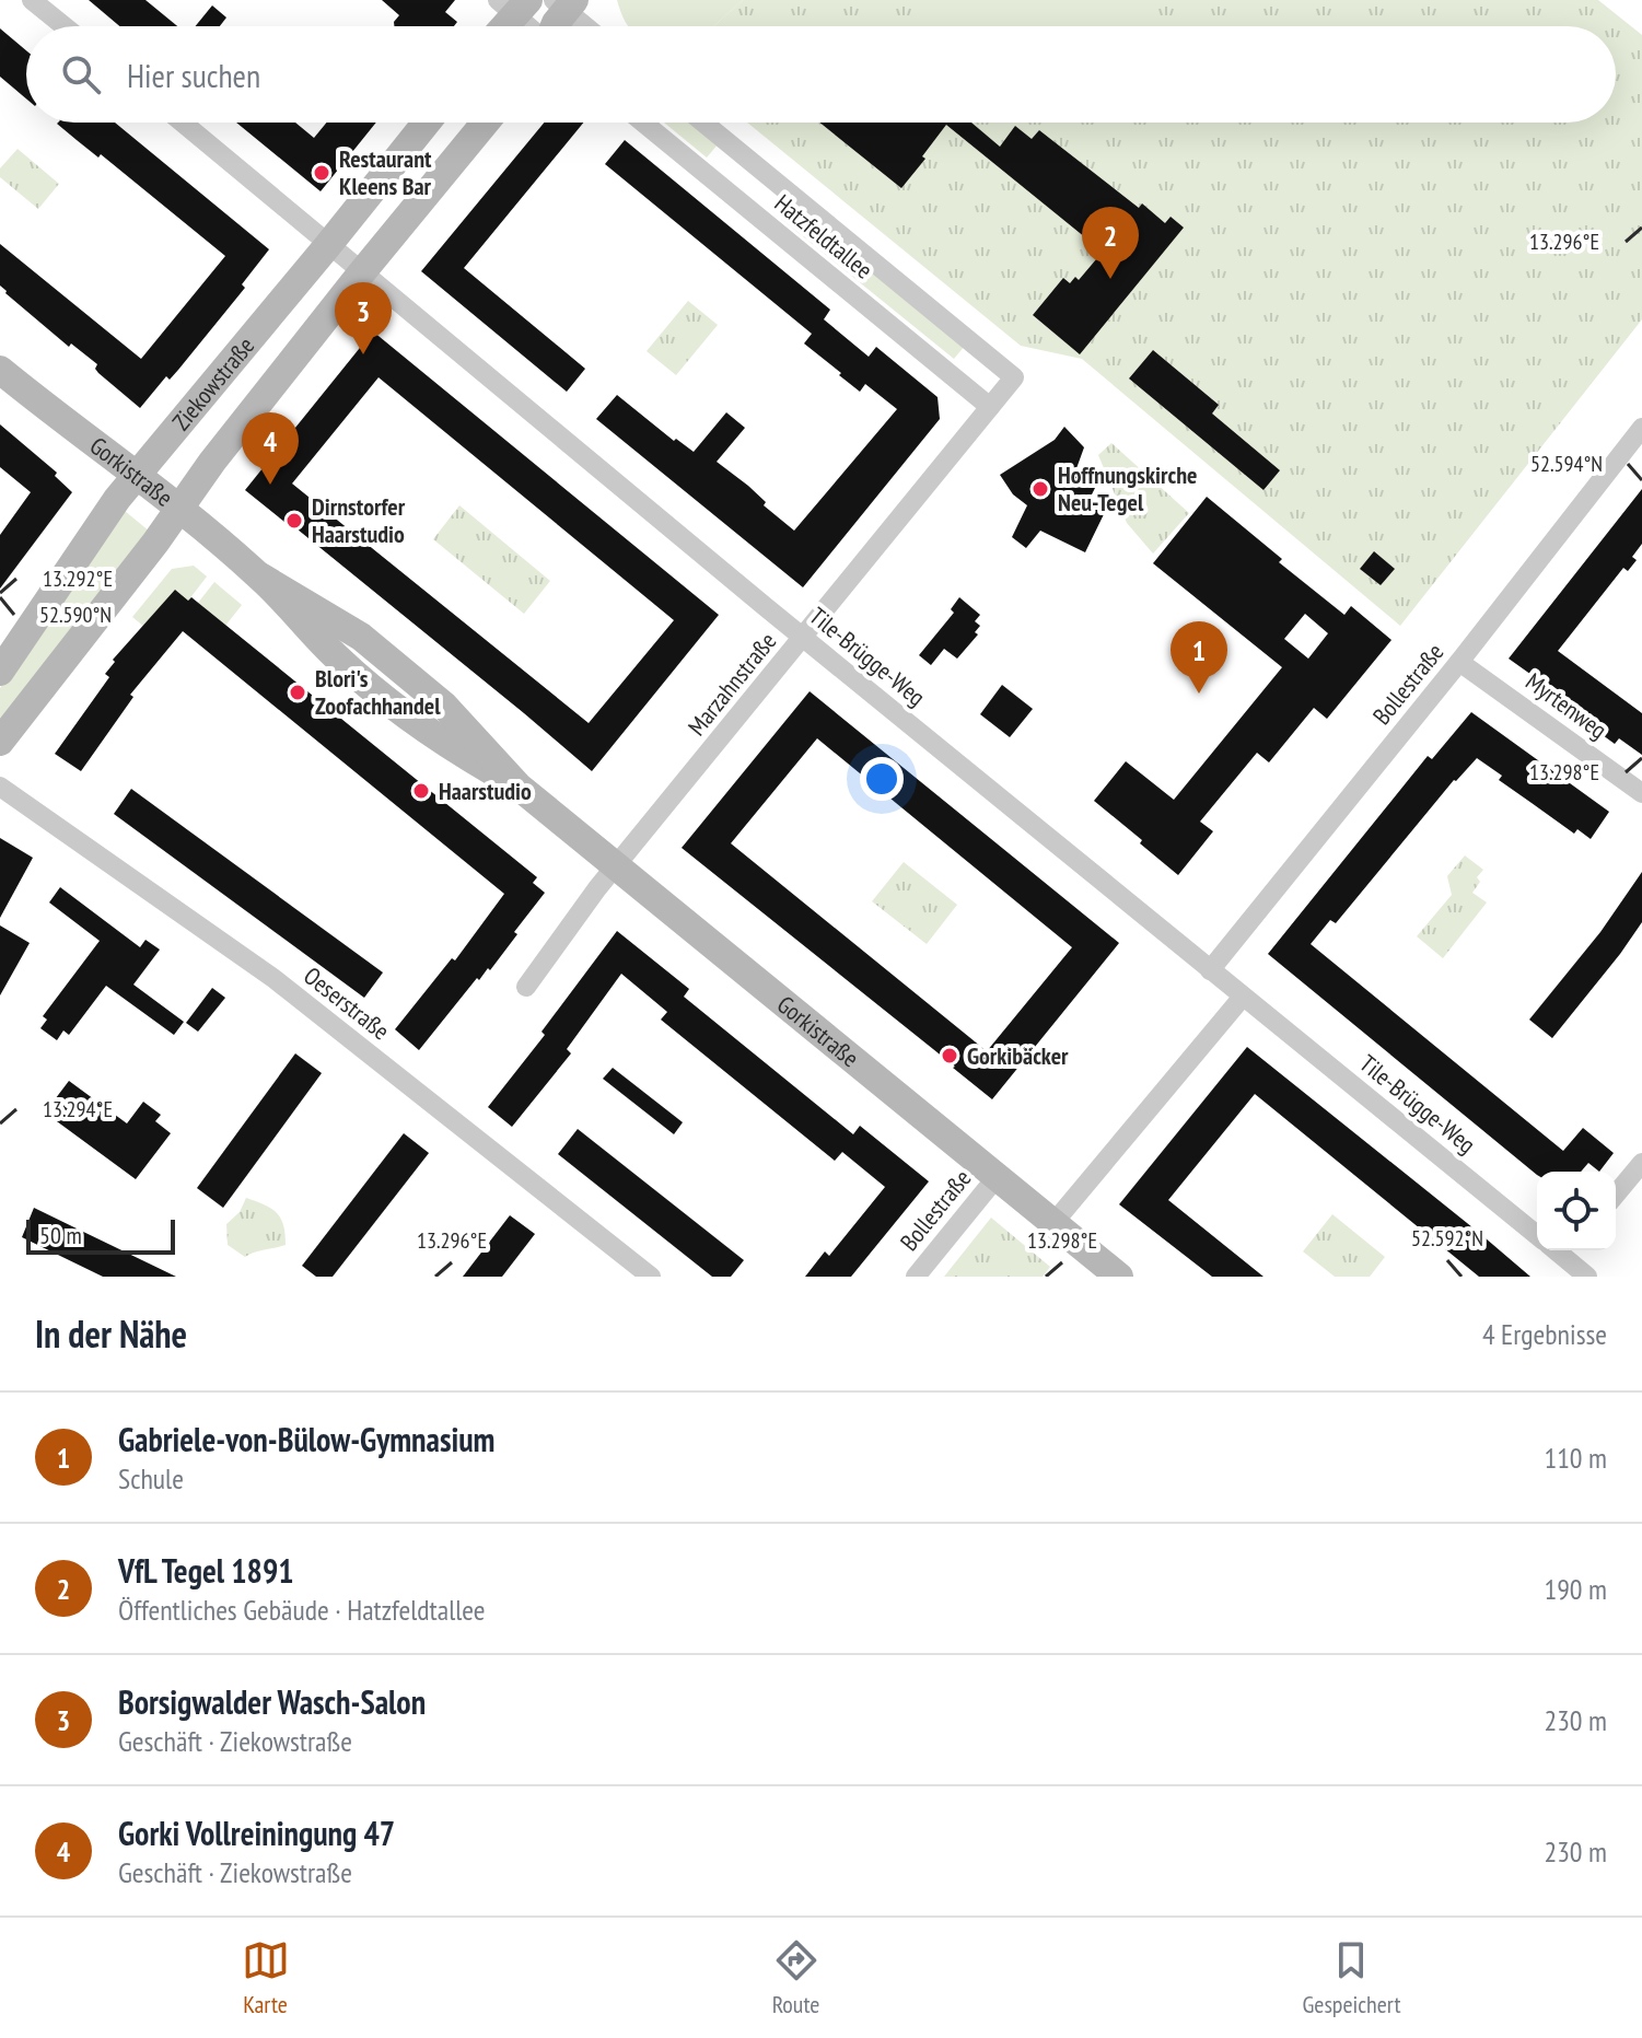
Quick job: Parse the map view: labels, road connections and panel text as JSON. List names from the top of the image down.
{
  "streets": {
    "street": [
      "Hatzfeldtallee",
      "Ziekowstraße",
      "Gorkistraße",
      "Tile-Brügge-Weg",
      "Marzahnstraße",
      "Bollestraße",
      "Myrtenweg",
      "Oeserstraße"
    ]
  },
  "crossings": [
    ["Hatzfeldtallee", "Marzahnstraße"],
    ["Ziekowstraße", "Gorkistraße"],
    ["Ziekowstraße", "Tile-Brügge-Weg"],
    ["Gorkistraße", "Marzahnstraße"],
    ["Gorkistraße", "Bollestraße"],
    ["Tile-Brügge-Weg", "Marzahnstraße"],
    ["Tile-Brügge-Weg", "Bollestraße"],
    ["Bollestraße", "Myrtenweg"]
  ],
  "places": [
    "Restaurant Kleens Bar",
    "Hoffnungskirche Neu-Tegel",
    "Dirnstorfer Haarstudio",
    "Blori's Zoofachhandel",
    "Haarstudio",
    "Gorkibäcker"
  ],
  "scale_bar": "50 m",
  "page": {
    "search": "Hier suchen",
    "pins": [
      "2",
      "3",
      "4",
      "1"
    ],
    "scale": "50 m",
    "heading": ["In der Nähe", "4 Ergebnisse"],
    "list": [
      {
        "mark": "1",
        "name": "Gabriele-von-Bülow-Gymnasium",
        "note": "Schule",
        "value": "110 m"
      },
      {
        "mark": "2",
        "name": "VfL Tegel 1891",
        "note": "Öffentliches Gebäude · Hatzfeldtallee",
        "value": "190 m"
      },
      {
        "mark": "3",
        "name": "Borsigwalder Wasch-Salon",
        "note": "Geschäft · Ziekowstraße",
        "value": "230 m"
      },
      {
        "mark": "4",
        "name": "Gorki Vollreiningung 47",
        "note": "Geschäft · Ziekowstraße",
        "value": "230 m"
      }
    ],
    "nav": ["Karte", "Route", "Gespeichert"]
  },
  "coordinates": [
    "13.296°E",
    "52.594°N",
    "13.292°E",
    "52.590°N",
    "13.298°E",
    "13.294°E",
    "52.592°N"
  ]
}
